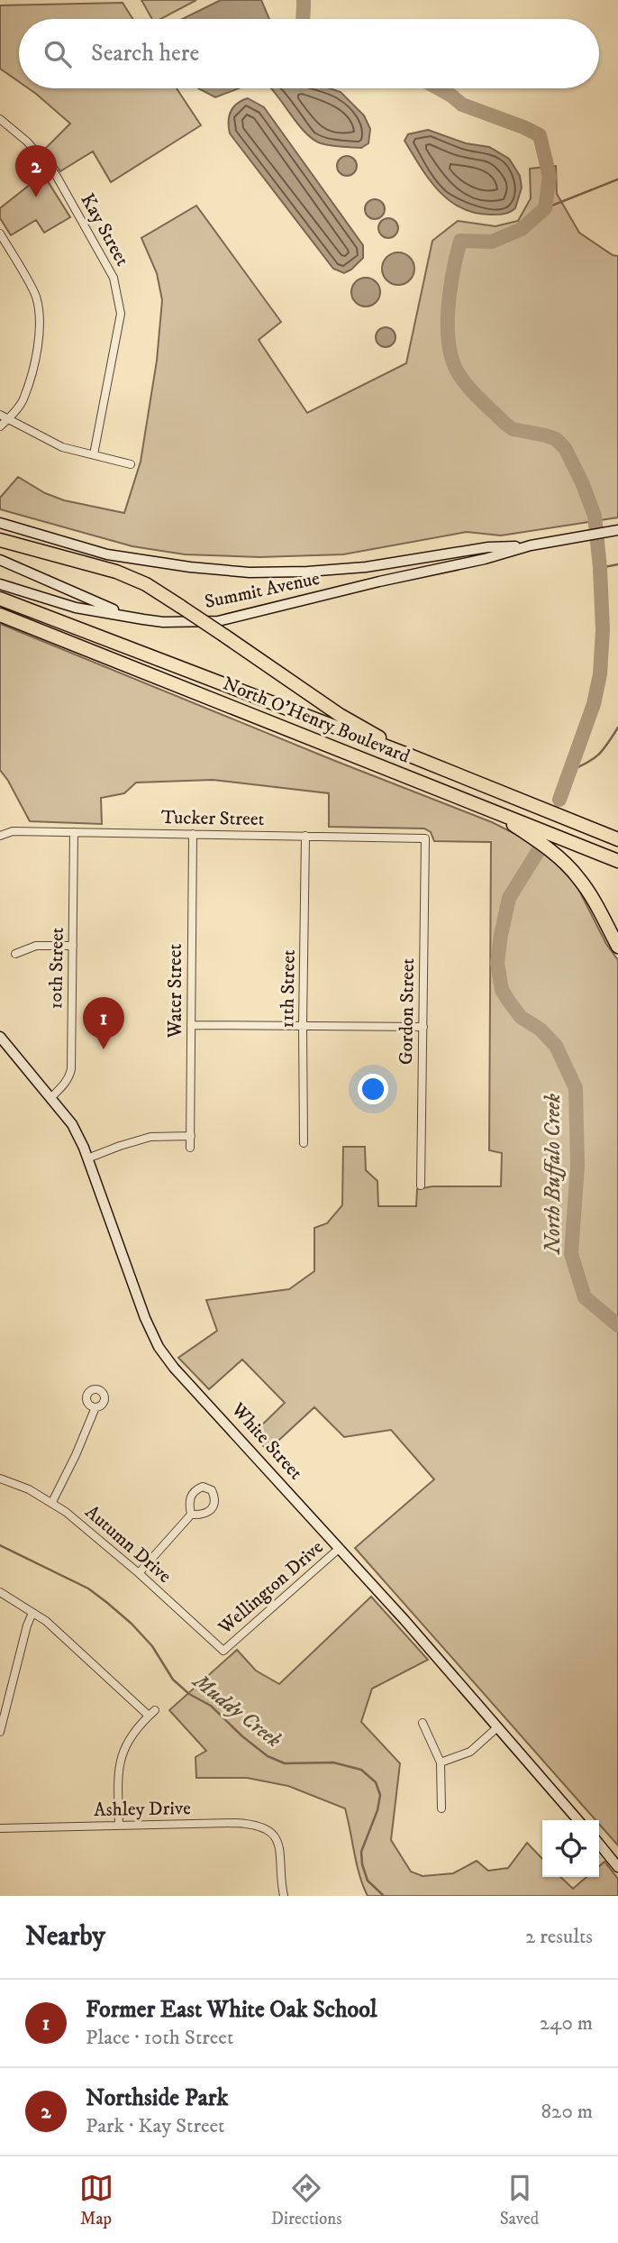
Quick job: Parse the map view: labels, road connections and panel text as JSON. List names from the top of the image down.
{
  "streets": {
    "highway": ["North O'Henry Boulevard"],
    "main road": ["Summit Avenue", "White Street"],
    "street": [
      "Kay Street",
      "Tucker Street",
      "10th Street",
      "11th Street",
      "Water Street",
      "Gordon Street",
      "Autumn Drive",
      "Wellington Drive",
      "Ashley Drive"
    ]
  },
  "crossings": [
    ["Tucker Street", "10th Street"],
    ["Tucker Street", "11th Street"],
    ["Tucker Street", "Water Street"],
    ["Tucker Street", "Gordon Street"],
    ["10th Street", "White Street"],
    ["White Street", "Wellington Drive"],
    ["Autumn Drive", "Wellington Drive"]
  ],
  "water": ["North Buffalo Creek", "Muddy Creek"],
  "page": {
    "search": "Search here",
    "pins": ["2", "1"],
    "heading": ["Nearby", "2 results"],
    "list": [
      {
        "mark": "1",
        "name": "Former East White Oak School",
        "note": "Place · 10th Street",
        "value": "240 m"
      },
      {
        "mark": "2",
        "name": "Northside Park",
        "note": "Park · Kay Street",
        "value": "820 m"
      }
    ],
    "nav": ["Map", "Directions", "Saved"]
  }
}
